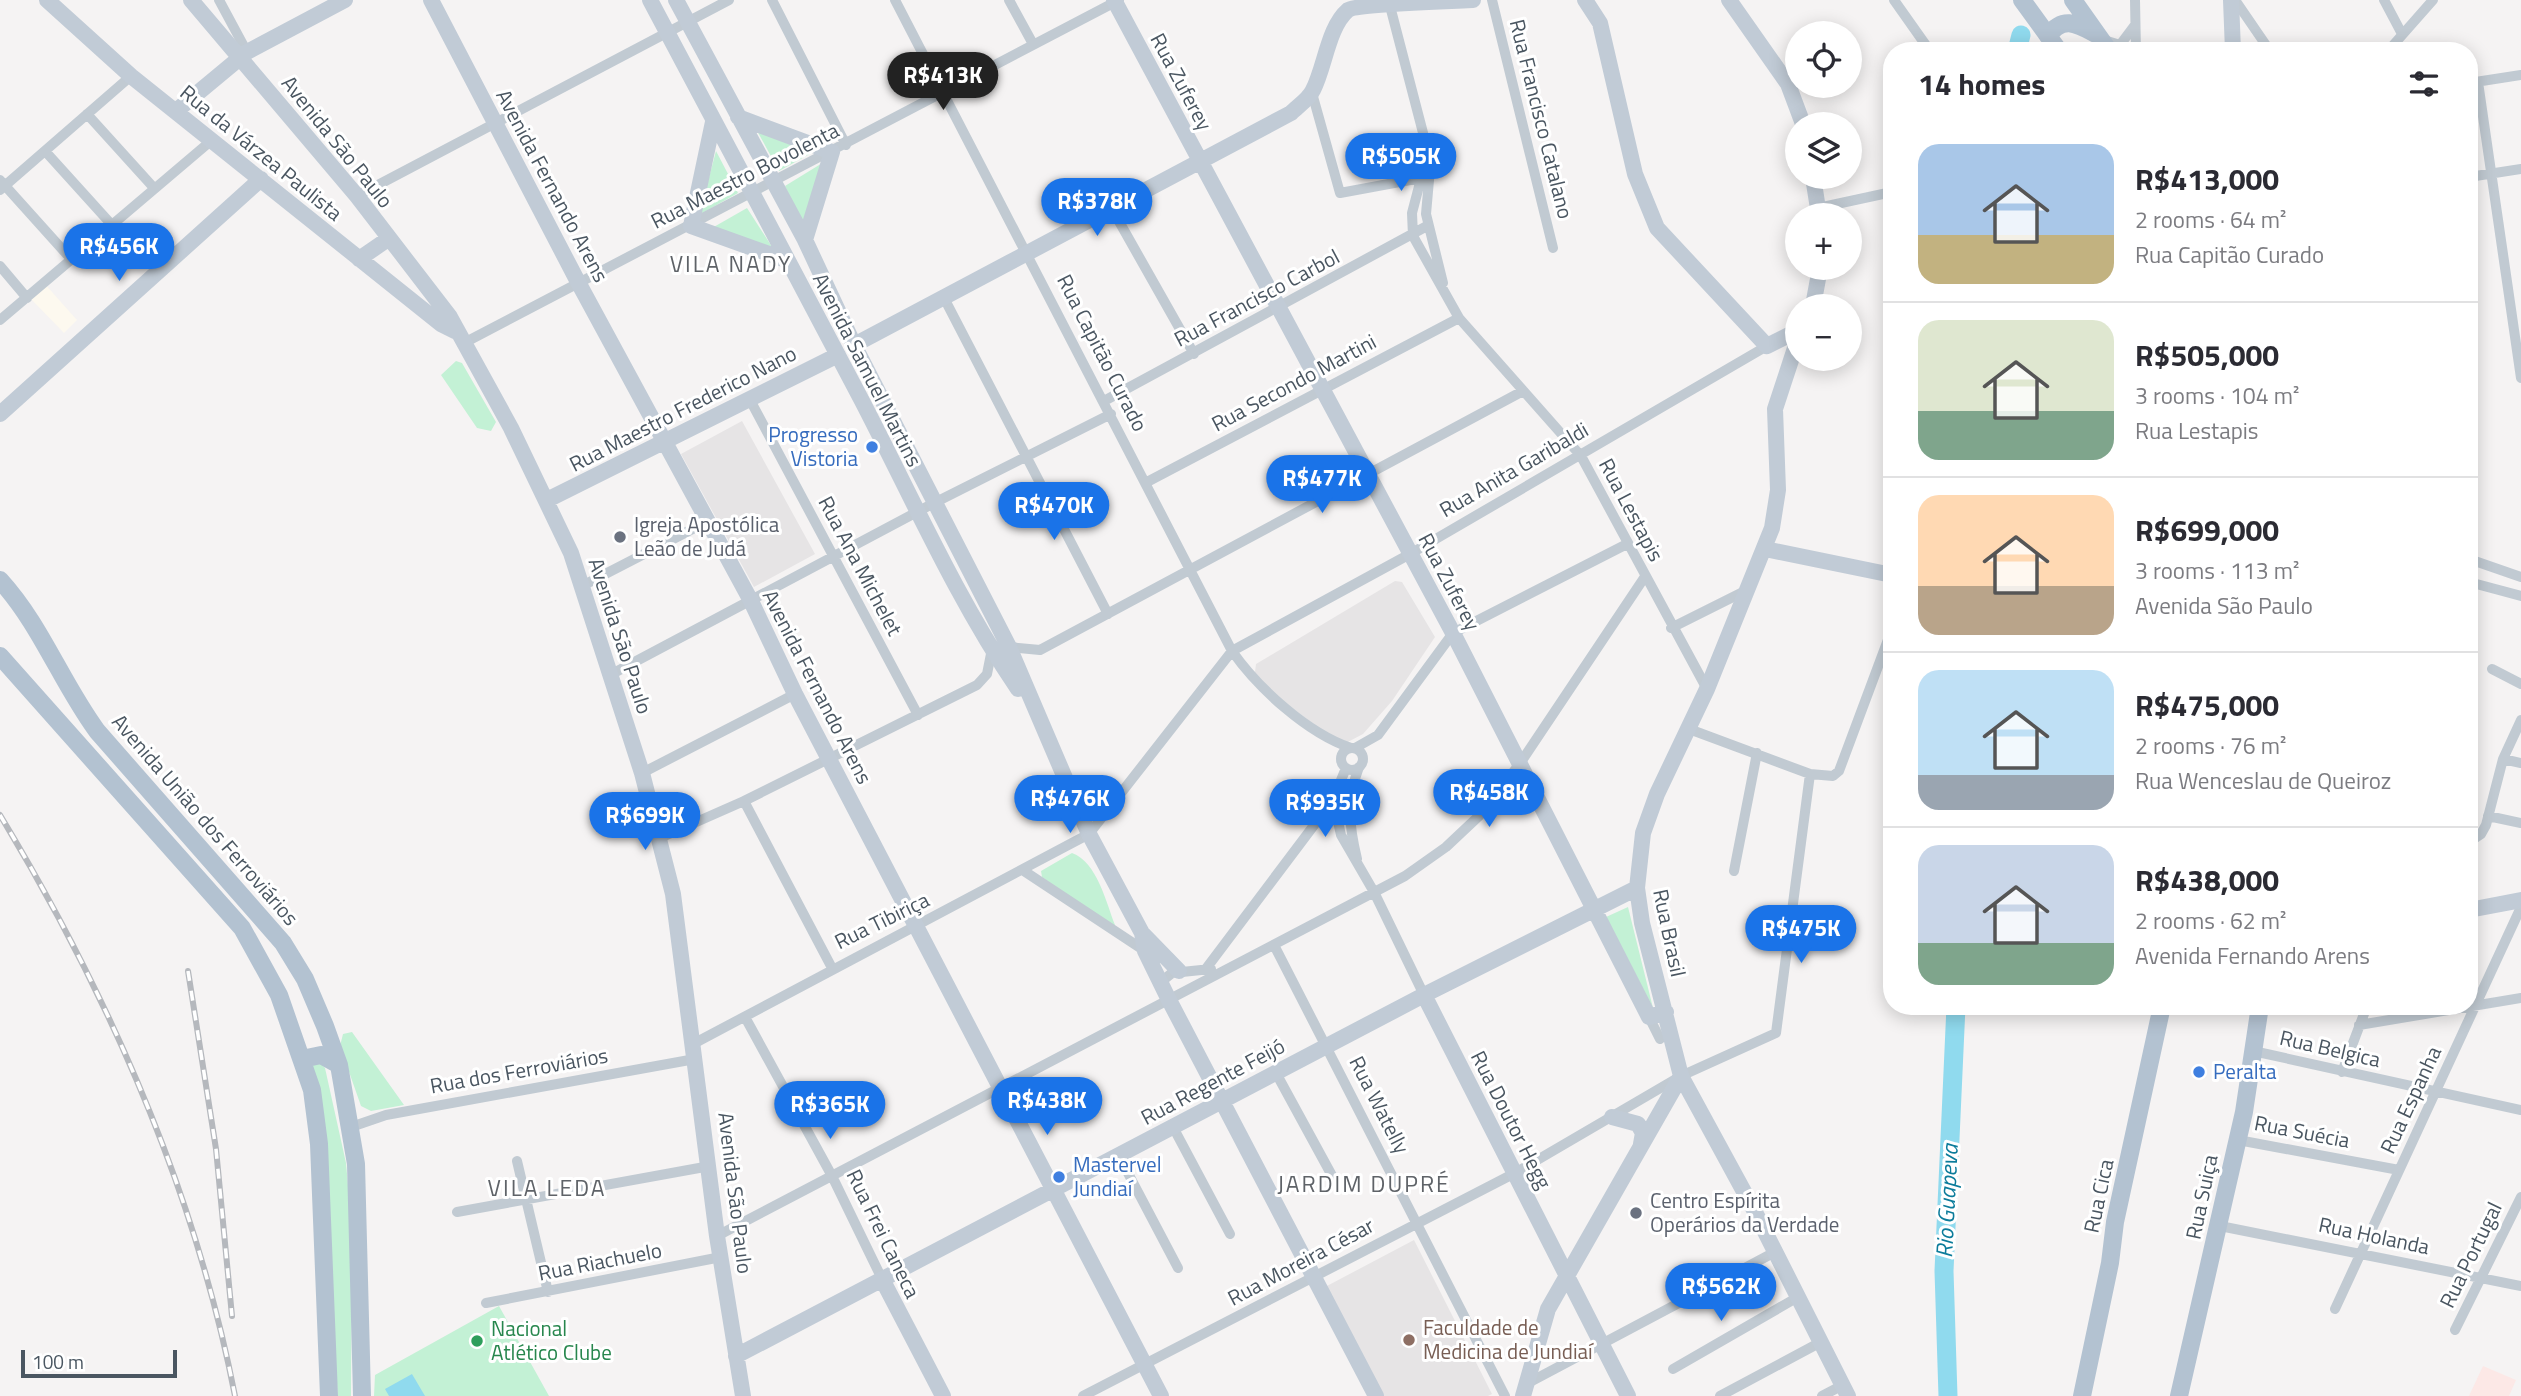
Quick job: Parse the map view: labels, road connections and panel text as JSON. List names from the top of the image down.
{
  "streets": {
    "main road": [
      "Rua Zuferey",
      "Avenida São Paulo",
      "Rua da Várzea Paulista",
      "Avenida Fernando Arens",
      "Avenida Samuel Martins",
      "Rua Maestro Frederico Nano",
      "Rua Anita Garibaldi",
      "Avenida União dos Ferroviários",
      "Rua Brasil",
      "Rua Regente Feijó",
      "Rua Doutor Hegg",
      "Rua Cica",
      "Rua Suiça",
      "Rua Frei Caneca"
    ],
    "street": [
      "Rua Francisco Catalano",
      "Rua Maestro Bovolenta",
      "Rua Francisco Carbol",
      "Rua Capitão Curado",
      "Rua Secondo Martini",
      "Rua Lestapis",
      "Rua Ana Michelet",
      "Rua Tibiriça",
      "Rua Belgica",
      "Rua dos Ferroviários",
      "Rua Espanha",
      "Rua Watelly",
      "Rua Suécia",
      "Rua Holanda",
      "Rua Portugal",
      "Rua Riachuelo",
      "Rua Moreira César"
    ]
  },
  "crossings": [
    ["Rua Zuferey", "Rua Maestro Bovolenta"],
    ["Rua Zuferey", "Rua Francisco Carbol"],
    ["Rua Zuferey", "Rua Secondo Martini"],
    ["Rua Zuferey", "Rua Anita Garibaldi"],
    ["Rua Zuferey", "Rua Regente Feijó"],
    ["Rua Zuferey", "Rua Doutor Hegg"],
    ["Avenida São Paulo", "Rua da Várzea Paulista"],
    ["Avenida São Paulo", "Rua Maestro Bovolenta"],
    ["Avenida São Paulo", "Rua Maestro Frederico Nano"],
    ["Avenida São Paulo", "Rua Tibiriça"],
    ["Avenida São Paulo", "Rua dos Ferroviários"],
    ["Avenida São Paulo", "Rua Regente Feijó"],
    ["Avenida São Paulo", "Rua Riachuelo"],
    ["Rua da Várzea Paulista", "Rua Maestro Bovolenta"],
    ["Rua Maestro Bovolenta", "Avenida Fernando Arens"],
    ["Rua Maestro Bovolenta", "Rua Capitão Curado"],
    ["Rua Maestro Bovolenta", "Avenida Samuel Martins"],
    ["Avenida Fernando Arens", "Rua Maestro Frederico Nano"],
    ["Avenida Fernando Arens", "Rua Tibiriça"],
    ["Avenida Fernando Arens", "Rua Regente Feijó"],
    ["Avenida Fernando Arens", "Rua Moreira César"],
    ["Rua Francisco Carbol", "Rua Capitão Curado"],
    ["Rua Francisco Carbol", "Rua Lestapis"],
    ["Rua Capitão Curado", "Rua Secondo Martini"],
    ["Rua Capitão Curado", "Rua Anita Garibaldi"],
    ["Avenida Samuel Martins", "Rua Maestro Frederico Nano"],
    ["Avenida Samuel Martins", "Rua Anita Garibaldi"],
    ["Avenida Samuel Martins", "Rua Tibiriça"],
    ["Avenida Samuel Martins", "Rua Regente Feijó"],
    ["Avenida Samuel Martins", "Rua Moreira César"],
    ["Rua Secondo Martini", "Rua Lestapis"],
    ["Rua Maestro Frederico Nano", "Rua Ana Michelet"],
    ["Rua Anita Garibaldi", "Rua Lestapis"],
    ["Rua Anita Garibaldi", "Rua Tibiriça"],
    ["Rua Lestapis", "Rua Brasil"],
    ["Avenida União dos Ferroviários", "Rua dos Ferroviários"],
    ["Rua Tibiriça", "Rua dos Ferroviários"],
    ["Rua Tibiriça", "Rua Frei Caneca"],
    ["Rua Brasil", "Rua Regente Feijó"],
    ["Rua Brasil", "Rua Moreira César"],
    ["Rua Belgica", "Rua Espanha"],
    ["Rua Belgica", "Rua Suiça"],
    ["Rua Regente Feijó", "Rua Watelly"],
    ["Rua Regente Feijó", "Rua Doutor Hegg"],
    ["Rua Regente Feijó", "Rua Frei Caneca"],
    ["Rua Espanha", "Rua Suécia"],
    ["Rua Espanha", "Rua Holanda"],
    ["Rua Watelly", "Rua Moreira César"],
    ["Rua Doutor Hegg", "Rua Moreira César"],
    ["Rua Suécia", "Rua Suiça"],
    ["Rua Suiça", "Rua Holanda"],
    ["Rua Holanda", "Rua Portugal"]
  ],
  "districts": ["VILA NADY", "JARDIM DUPRÉ", "VILA LEDA"],
  "water": ["Rio Guapeva"],
  "places": [
    "Progresso Vistoria",
    "Igreja Apostólica Leão de Judá",
    "Peralta",
    "Mastervel Jundiaí",
    "Centro Espírita Operários da Verdade",
    "Faculdade de Medicina de Jundiaí",
    "Nacional Atlético Clube"
  ],
  "scale_bar": "100 m",
  "page": {
    "map_buttons": ["+", "−"],
    "heading": "14 homes",
    "price": [
      "R$413K",
      "R$505K",
      "R$378K",
      "R$456K",
      "R$477K",
      "R$470K",
      "R$458K",
      "R$476K",
      "R$935K",
      "R$699K",
      "R$475K",
      "R$438K",
      "R$365K",
      "R$562K"
    ],
    "list": [
      {
        "name": "R$413,000",
        "note": "2 rooms · 64 m² · Rua Capitão Curado"
      },
      {
        "name": "R$505,000",
        "note": "3 rooms · 104 m² · Rua Lestapis"
      },
      {
        "name": "R$699,000",
        "note": "3 rooms · 113 m² · Avenida São Paulo"
      },
      {
        "name": "R$475,000",
        "note": "2 rooms · 76 m² · Rua Wenceslau de Queiroz"
      },
      {
        "name": "R$438,000",
        "note": "2 rooms · 62 m² · Avenida Fernando Arens"
      }
    ],
    "scale": "100 m"
  }
}
